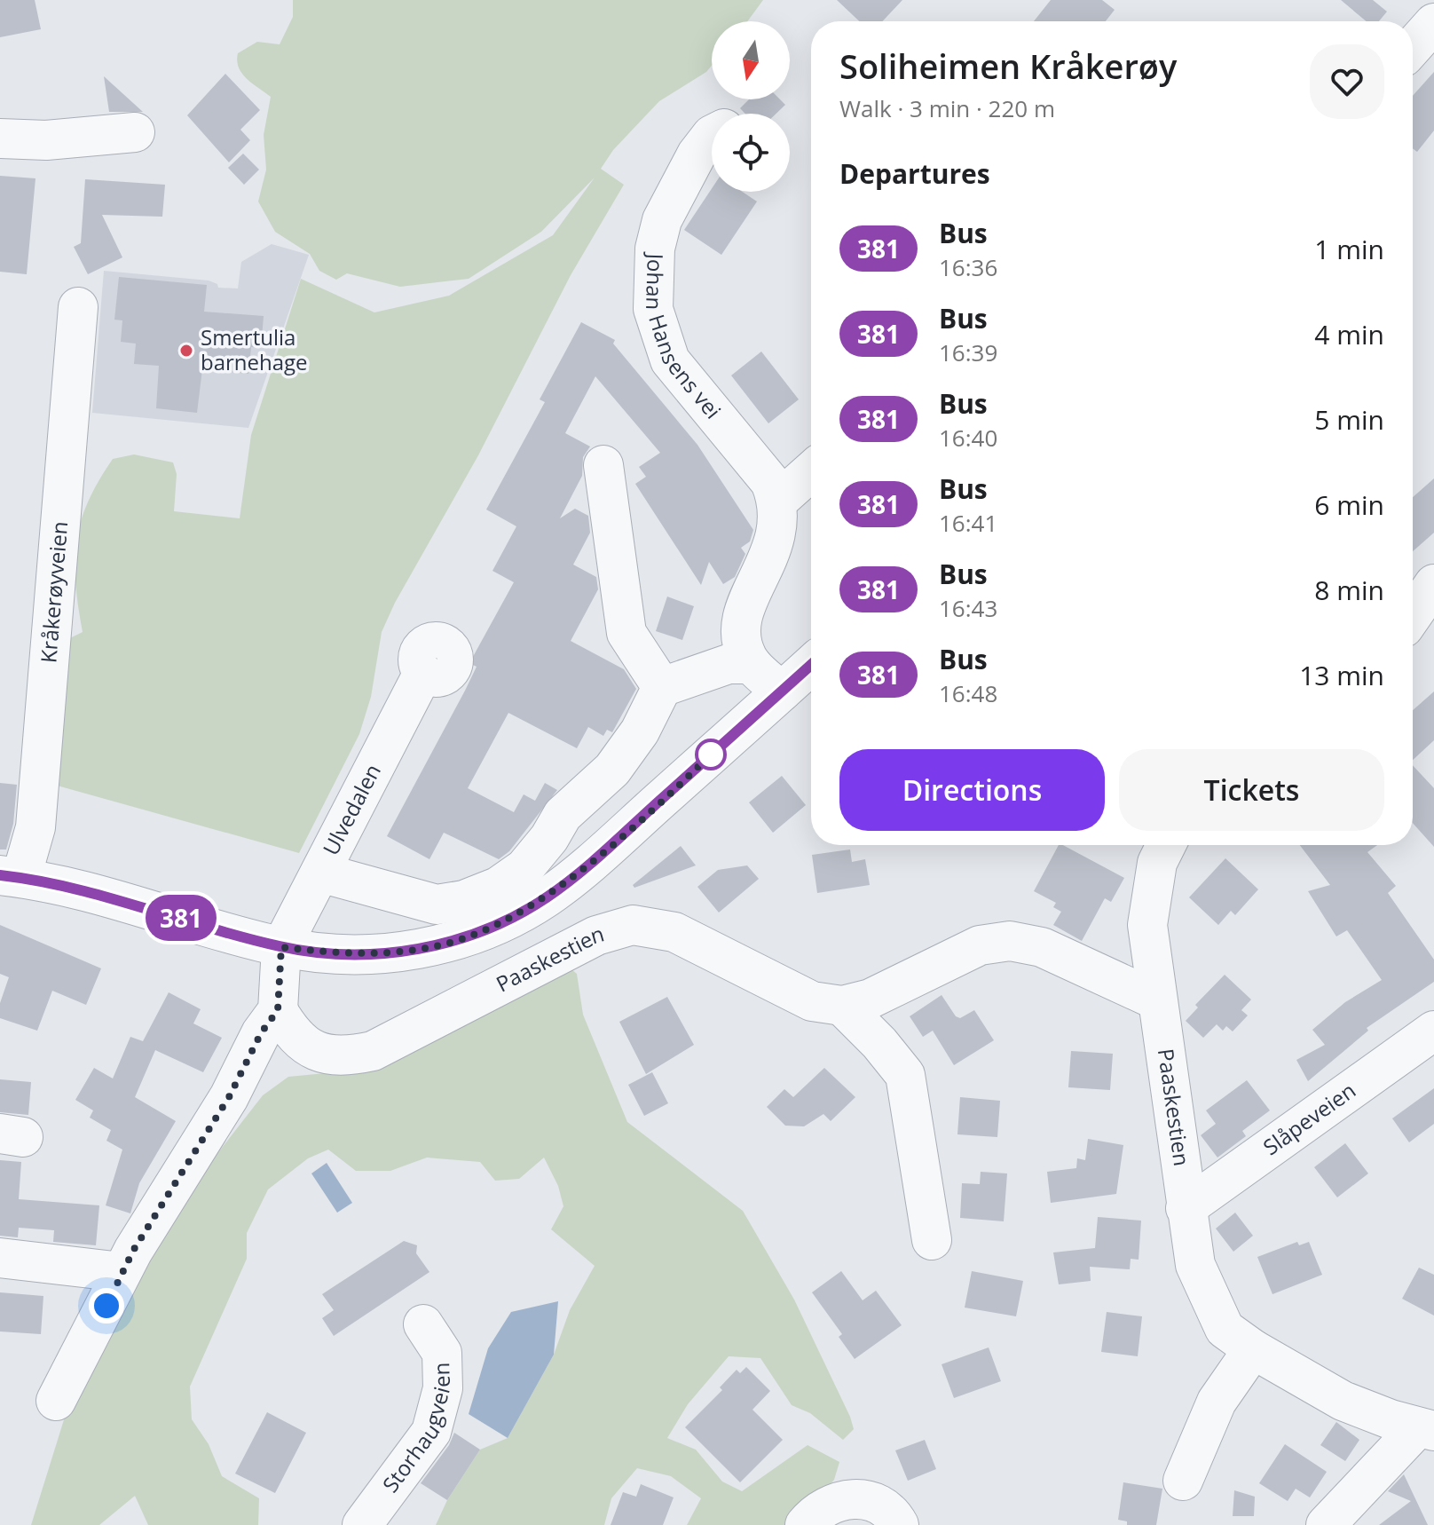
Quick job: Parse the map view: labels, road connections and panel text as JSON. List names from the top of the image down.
{
  "streets": {
    "street": [
      "Johan Hansens vei",
      "Kråkerøyveien",
      "Ulvedalen",
      "Paaskestien",
      "Slåpeveien",
      "Storhaugveien"
    ]
  },
  "crossings": [
    ["Paaskestien", "Slåpeveien"]
  ],
  "places": ["Smertulia barnehage"],
  "lines": ["bus line 381"],
  "north": "bottom",
  "page": {
    "on_map": "381",
    "heading": [
      ["Soliheimen Kråkerøy", "Walk · 3 min · 220 m"],
      "Departures"
    ],
    "list": [
      {
        "mark": "381",
        "name": "Bus",
        "note": "16:36",
        "value": "1 min"
      },
      {
        "mark": "381",
        "name": "Bus",
        "note": "16:39",
        "value": "4 min"
      },
      {
        "mark": "381",
        "name": "Bus",
        "note": "16:40",
        "value": "5 min"
      },
      {
        "mark": "381",
        "name": "Bus",
        "note": "16:41",
        "value": "6 min"
      },
      {
        "mark": "381",
        "name": "Bus",
        "note": "16:43",
        "value": "8 min"
      },
      {
        "mark": "381",
        "name": "Bus",
        "note": "16:48",
        "value": "13 min"
      }
    ],
    "buttons": ["Directions", "Tickets"]
  }
}
